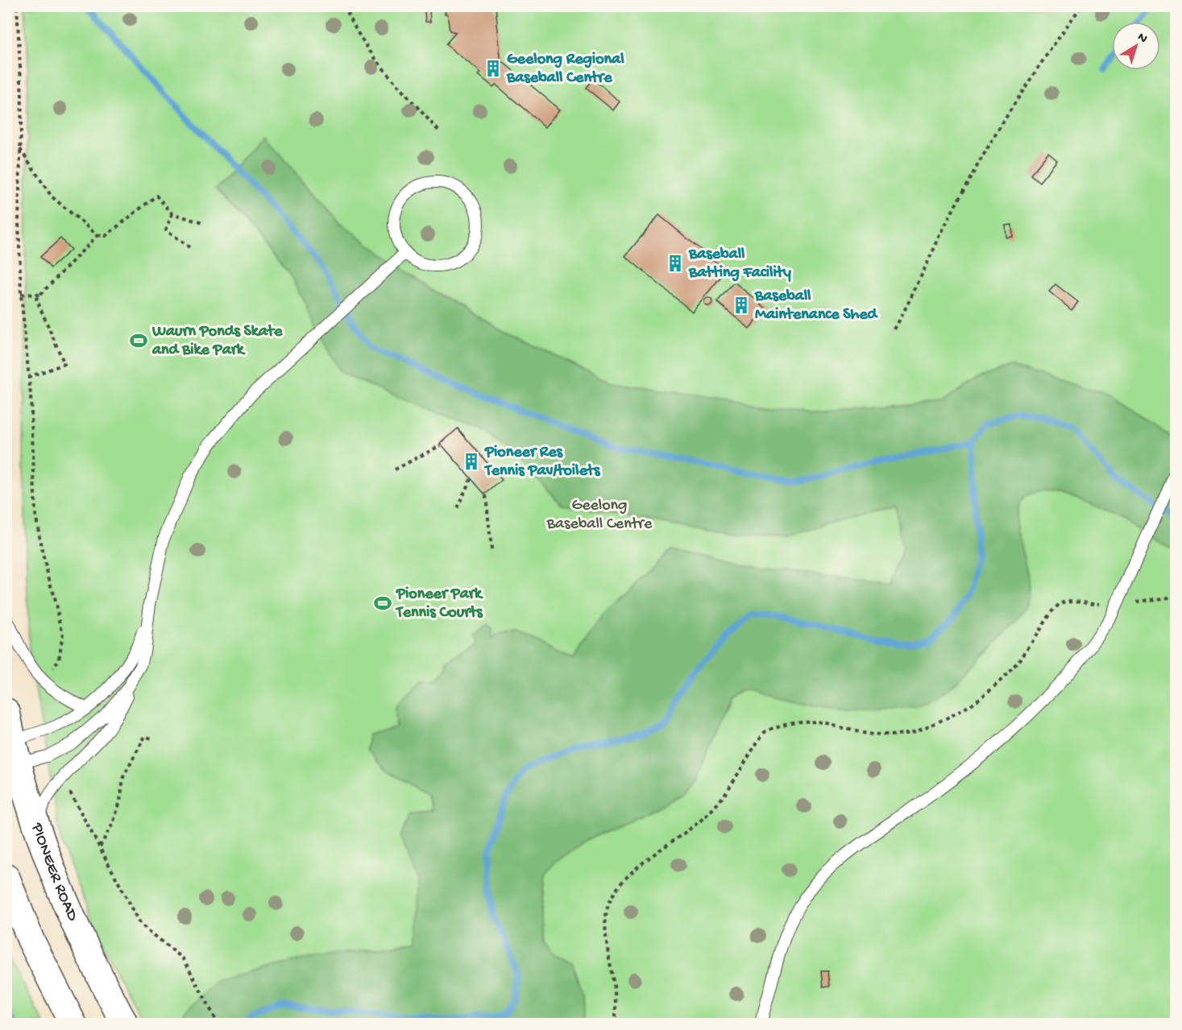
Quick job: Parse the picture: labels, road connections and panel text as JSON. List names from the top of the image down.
{
  "streets": {
    "main road": ["PIONEER ROAD"]
  },
  "parks": ["Geelong Baseball Centre"],
  "places": {
    "building": [
      "Geelong Regional Baseball Centre",
      "Baseball Batting Facility",
      "Baseball Maintenance Shed",
      "Pioneer Res Tennis Pav/toilets"
    ],
    "sports": ["Waurn Ponds Skate and Bike Park", "Pioneer Park Tennis Courts"]
  },
  "north": "top right"
}
